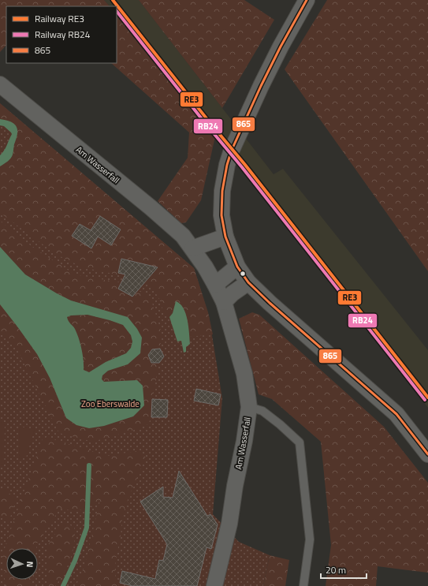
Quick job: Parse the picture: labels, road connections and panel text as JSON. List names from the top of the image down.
{
  "streets": {
    "street": ["Am Wasserfall"]
  },
  "parks": ["Zoo Eberswalde"],
  "lines": ["rail line RE3", "transit line 865", "rail line RB24"],
  "legend": ["Railway RE3", "Railway RB24", "865"],
  "scale_bar": "20 m",
  "north": "right"
}
